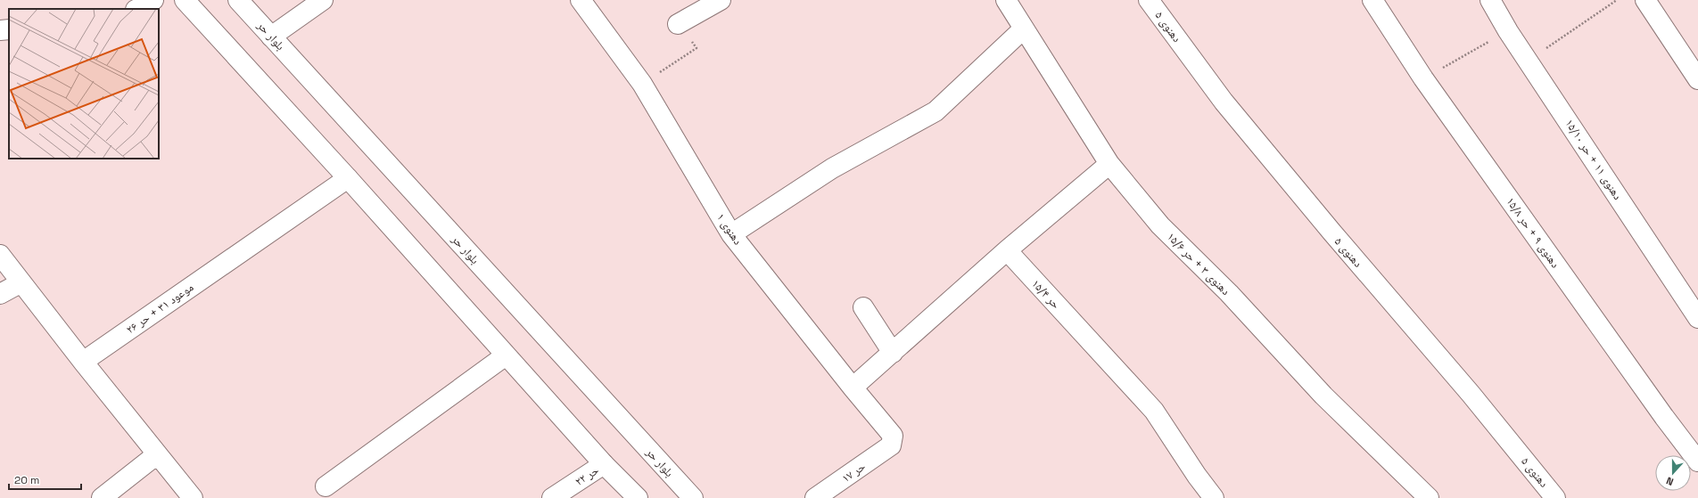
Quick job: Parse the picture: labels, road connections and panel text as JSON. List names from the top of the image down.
{
  "streets": {
    "street": [
      "دهنوی ۵",
      "بلوار حر",
      "دهنوی ۱۱ + حر ۱۵/۱۰",
      "دهنوی ۱",
      "دهنوی ۹ + حر ۱۵/۸",
      "دهنوی ۳ + حر ۱۵/۶",
      "حر ۱۵/۴",
      "موعود ۳۱ + حر ۲۶",
      "حر ۱۷",
      "حر ۲۲"
    ]
  },
  "crossings": [
    ["دهنوی ۱", "حر ۱۷"]
  ],
  "scale_bar": "20 m",
  "north": "bottom"
}
